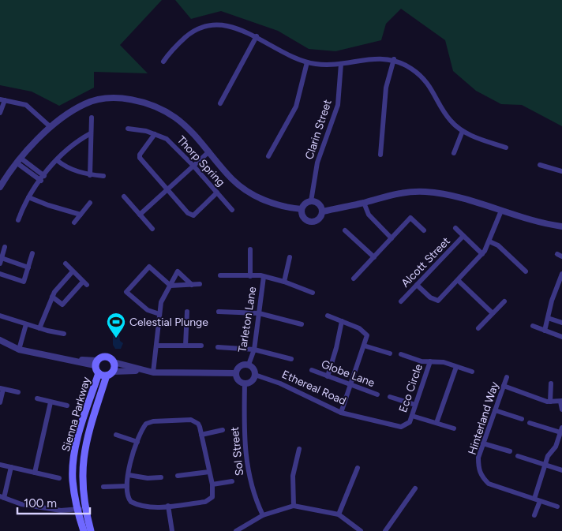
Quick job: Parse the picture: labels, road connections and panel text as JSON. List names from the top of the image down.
{
  "streets": {
    "main road": ["Sienna Parkway"],
    "street": [
      "Clarin Street",
      "Thorp Spring",
      "Alcott Street",
      "Tarleton Lane",
      "Globe Lane",
      "Ethereal Road",
      "Eco Circle",
      "Hinterland Way",
      "Sol Street"
    ]
  },
  "crossings": [
    ["Tarleton Lane", "Ethereal Road"],
    ["Tarleton Lane", "Sol Street"],
    ["Ethereal Road", "Eco Circle"],
    ["Ethereal Road", "Sol Street"]
  ],
  "places": {
    "sports": ["Celestial Plunge"]
  },
  "scale_bar": "100 m"
}
